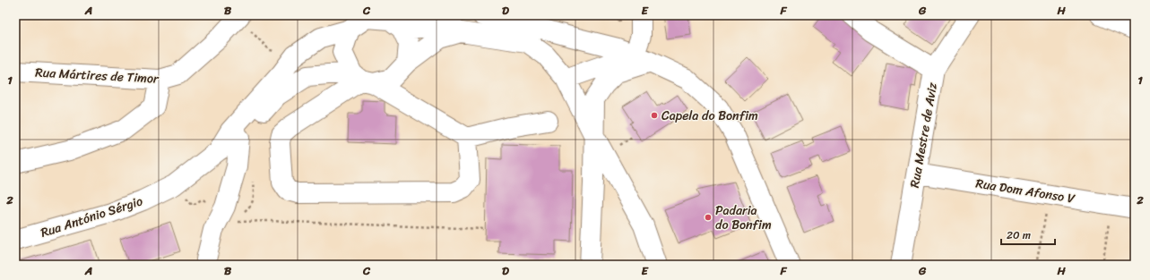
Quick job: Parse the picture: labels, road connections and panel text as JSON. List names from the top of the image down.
{
  "streets": {
    "street": [
      "Rua Mártires de Timor",
      "Rua Mestre de Aviz",
      "Rua Dom Afonso V",
      "Rua António Sérgio"
    ]
  },
  "crossings": [
    ["Rua Mestre de Aviz", "Rua Dom Afonso V"]
  ],
  "places": ["Capela do Bonfim", "Padaria do Bonfim"],
  "scale_bar": "20 m",
  "grid": {
    "columns": [
      "A",
      "B",
      "C",
      "D",
      "E",
      "F",
      "G",
      "H"
    ],
    "rows": ["1", "2"]
  }
}
